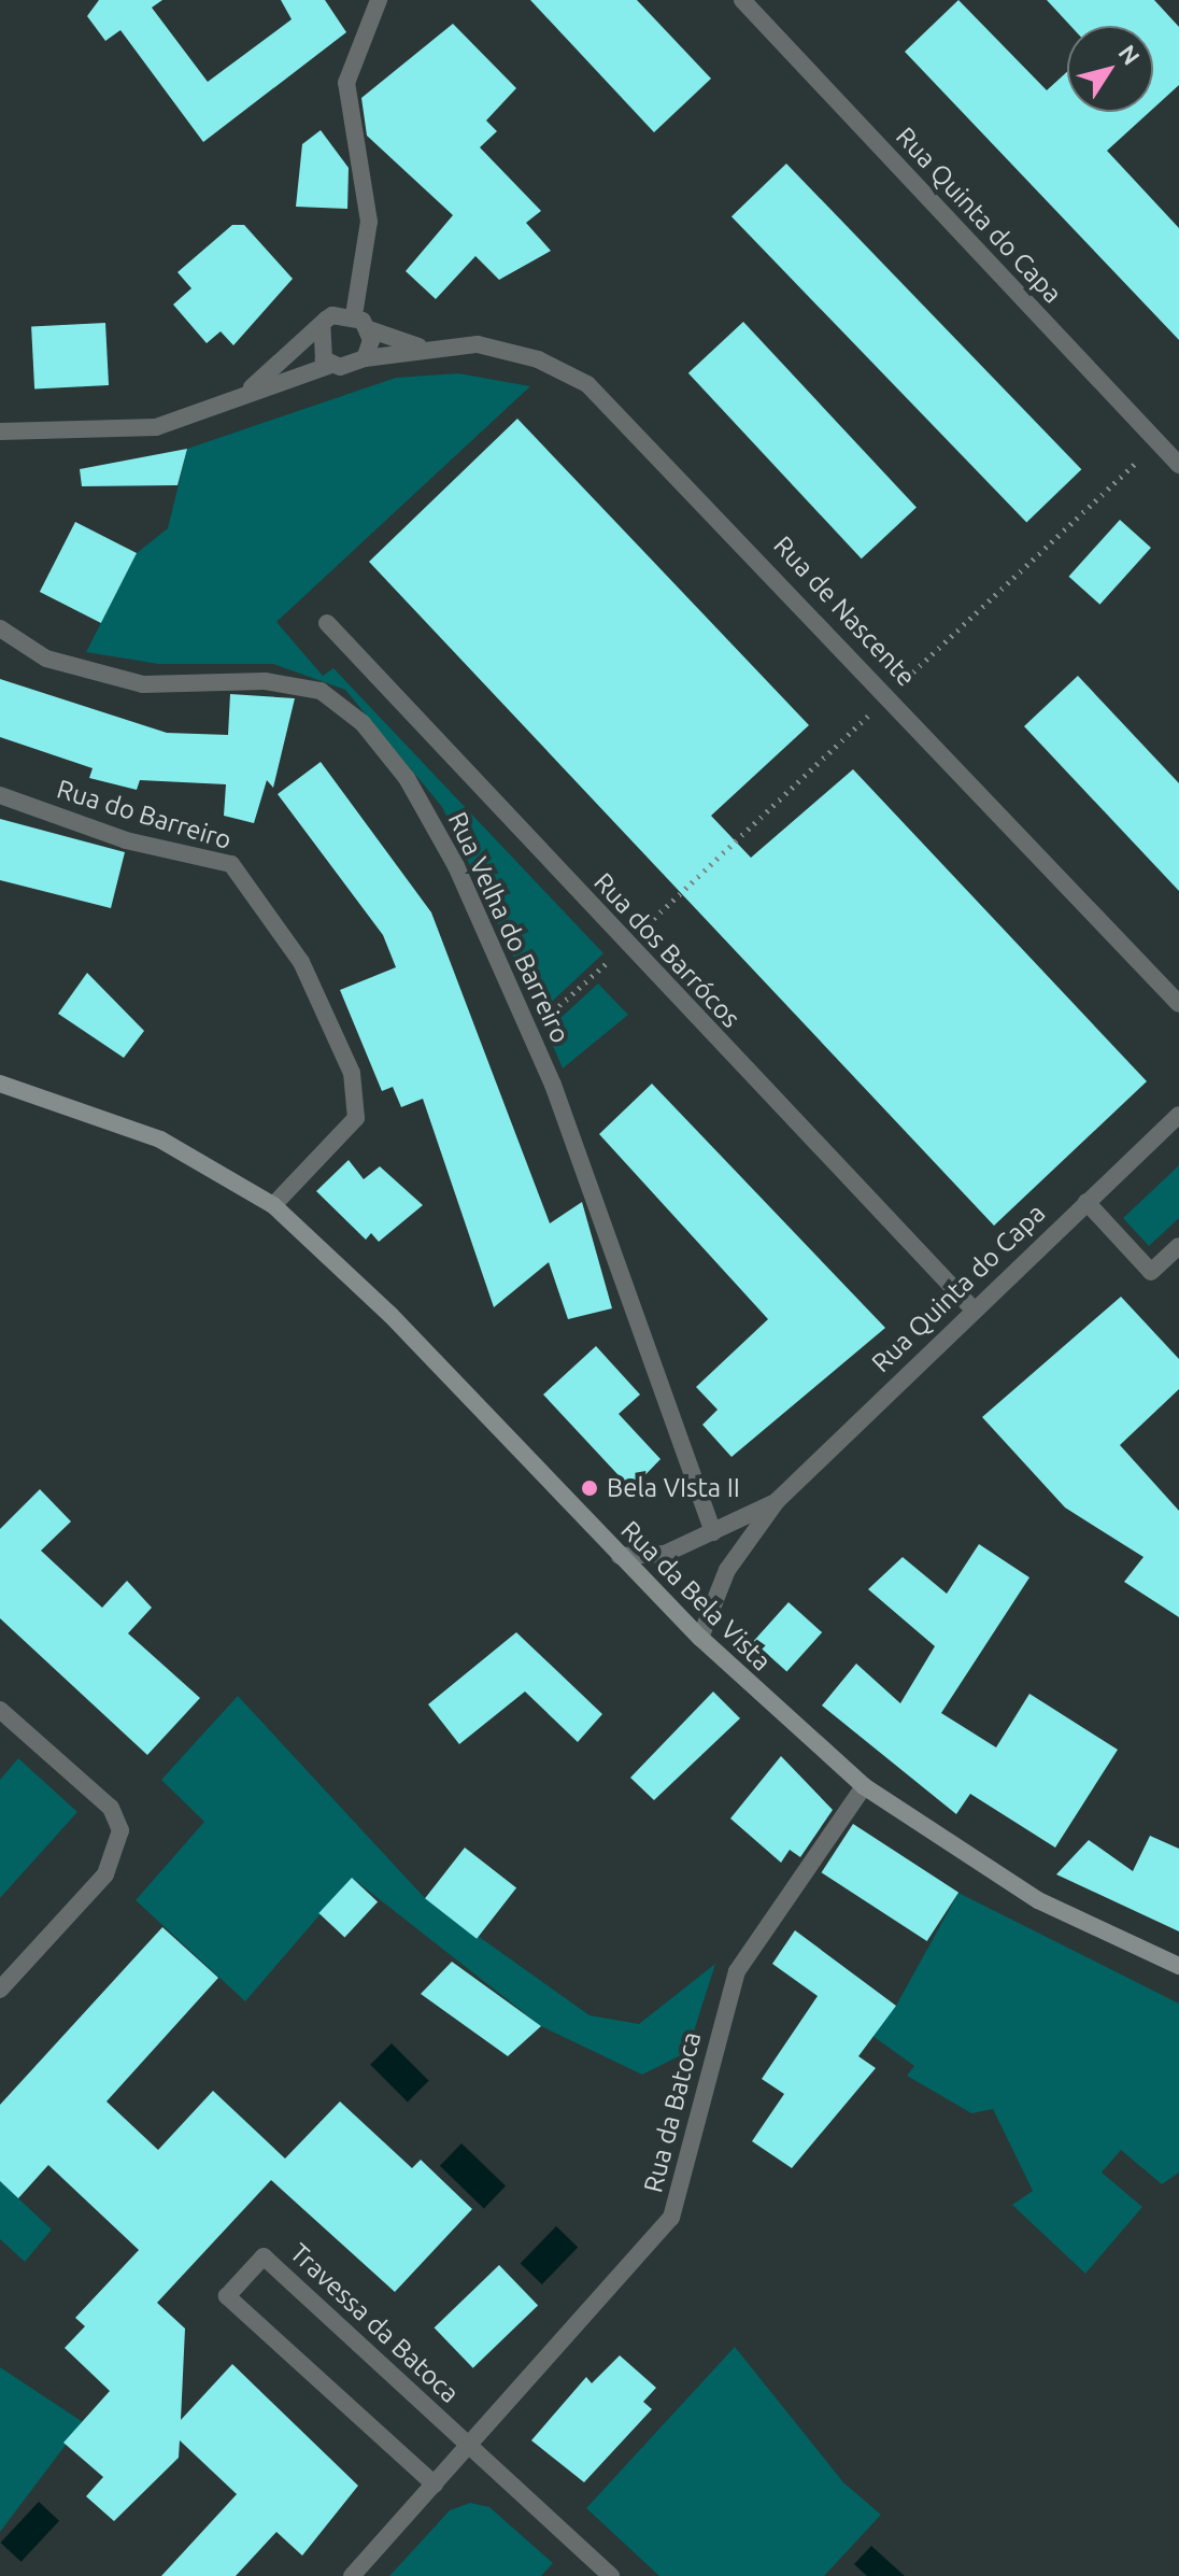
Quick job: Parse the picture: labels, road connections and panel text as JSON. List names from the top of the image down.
{
  "streets": {
    "main road": ["Rua da Bela Vista"],
    "street": [
      "Rua Quinta do Capa",
      "Rua de Nascente",
      "Rua do Barreiro",
      "Rua Velha do Barreiro",
      "Rua dos Barrócos",
      "Rua da Batoca",
      "Travessa da Batoca"
    ]
  },
  "crossings": [
    ["Rua Quinta do Capa", "Rua dos Barrócos"],
    ["Rua do Barreiro", "Rua da Bela Vista"],
    ["Rua da Bela Vista", "Rua da Batoca"],
    ["Rua da Batoca", "Travessa da Batoca"]
  ],
  "places": ["Bela VIsta II"],
  "north": "top right"
}
